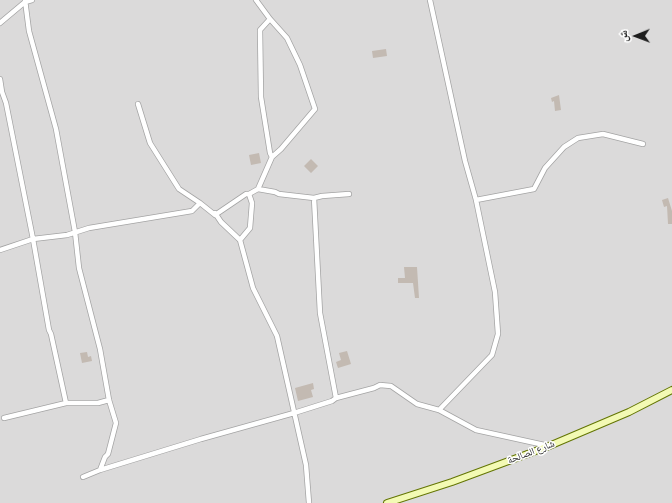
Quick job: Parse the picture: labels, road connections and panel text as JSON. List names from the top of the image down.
{
  "streets": {
    "main road": ["شارع الصالحة"]
  },
  "north": "left"
}
